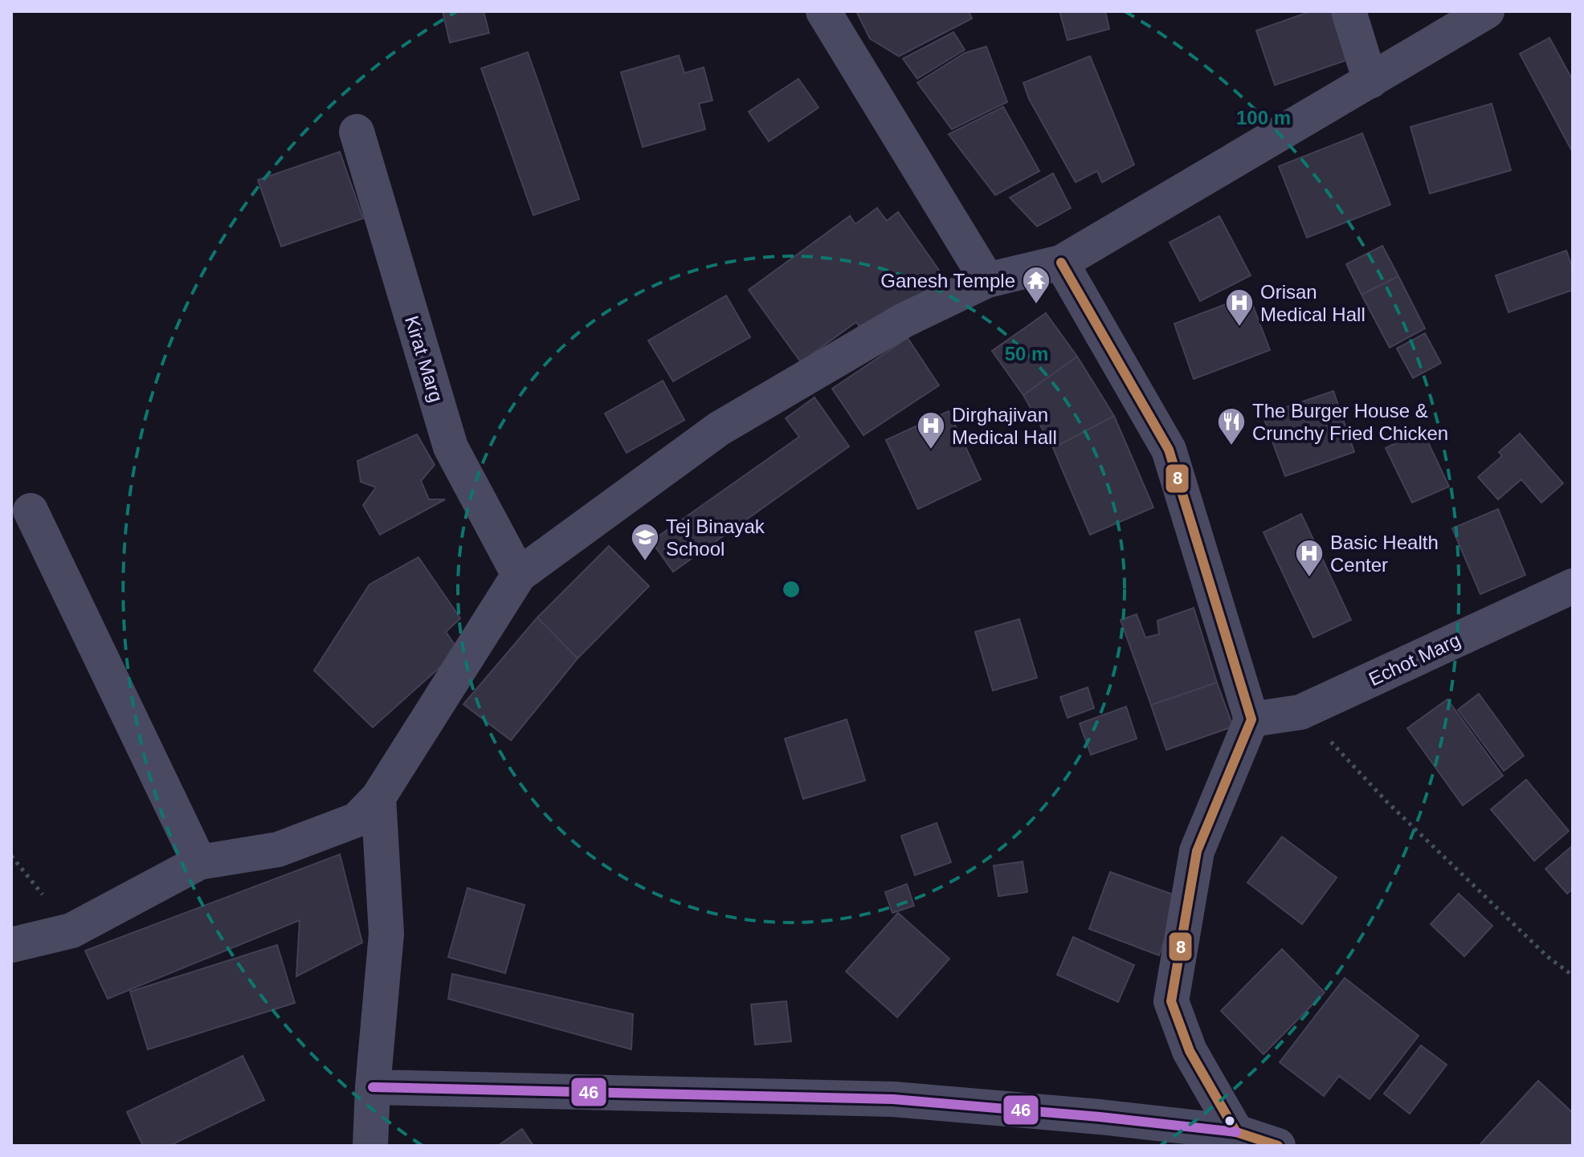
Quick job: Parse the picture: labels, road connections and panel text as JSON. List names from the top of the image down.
{
  "streets": {
    "street": ["Kirat Marg", "Echot Marg"]
  },
  "places": {
    "temple": ["Ganesh Temple"],
    "hospital": ["Orisan Medical Hall", "Dirghajivan Medical Hall", "Basic Health Center"],
    "restaurant": ["The Burger House & Crunchy Fried Chicken"],
    "school or university": ["Tej Binayak School"]
  },
  "lines": ["transit line 8", "transit line 46"],
  "rings": ["100 m", "50 m"]
}
